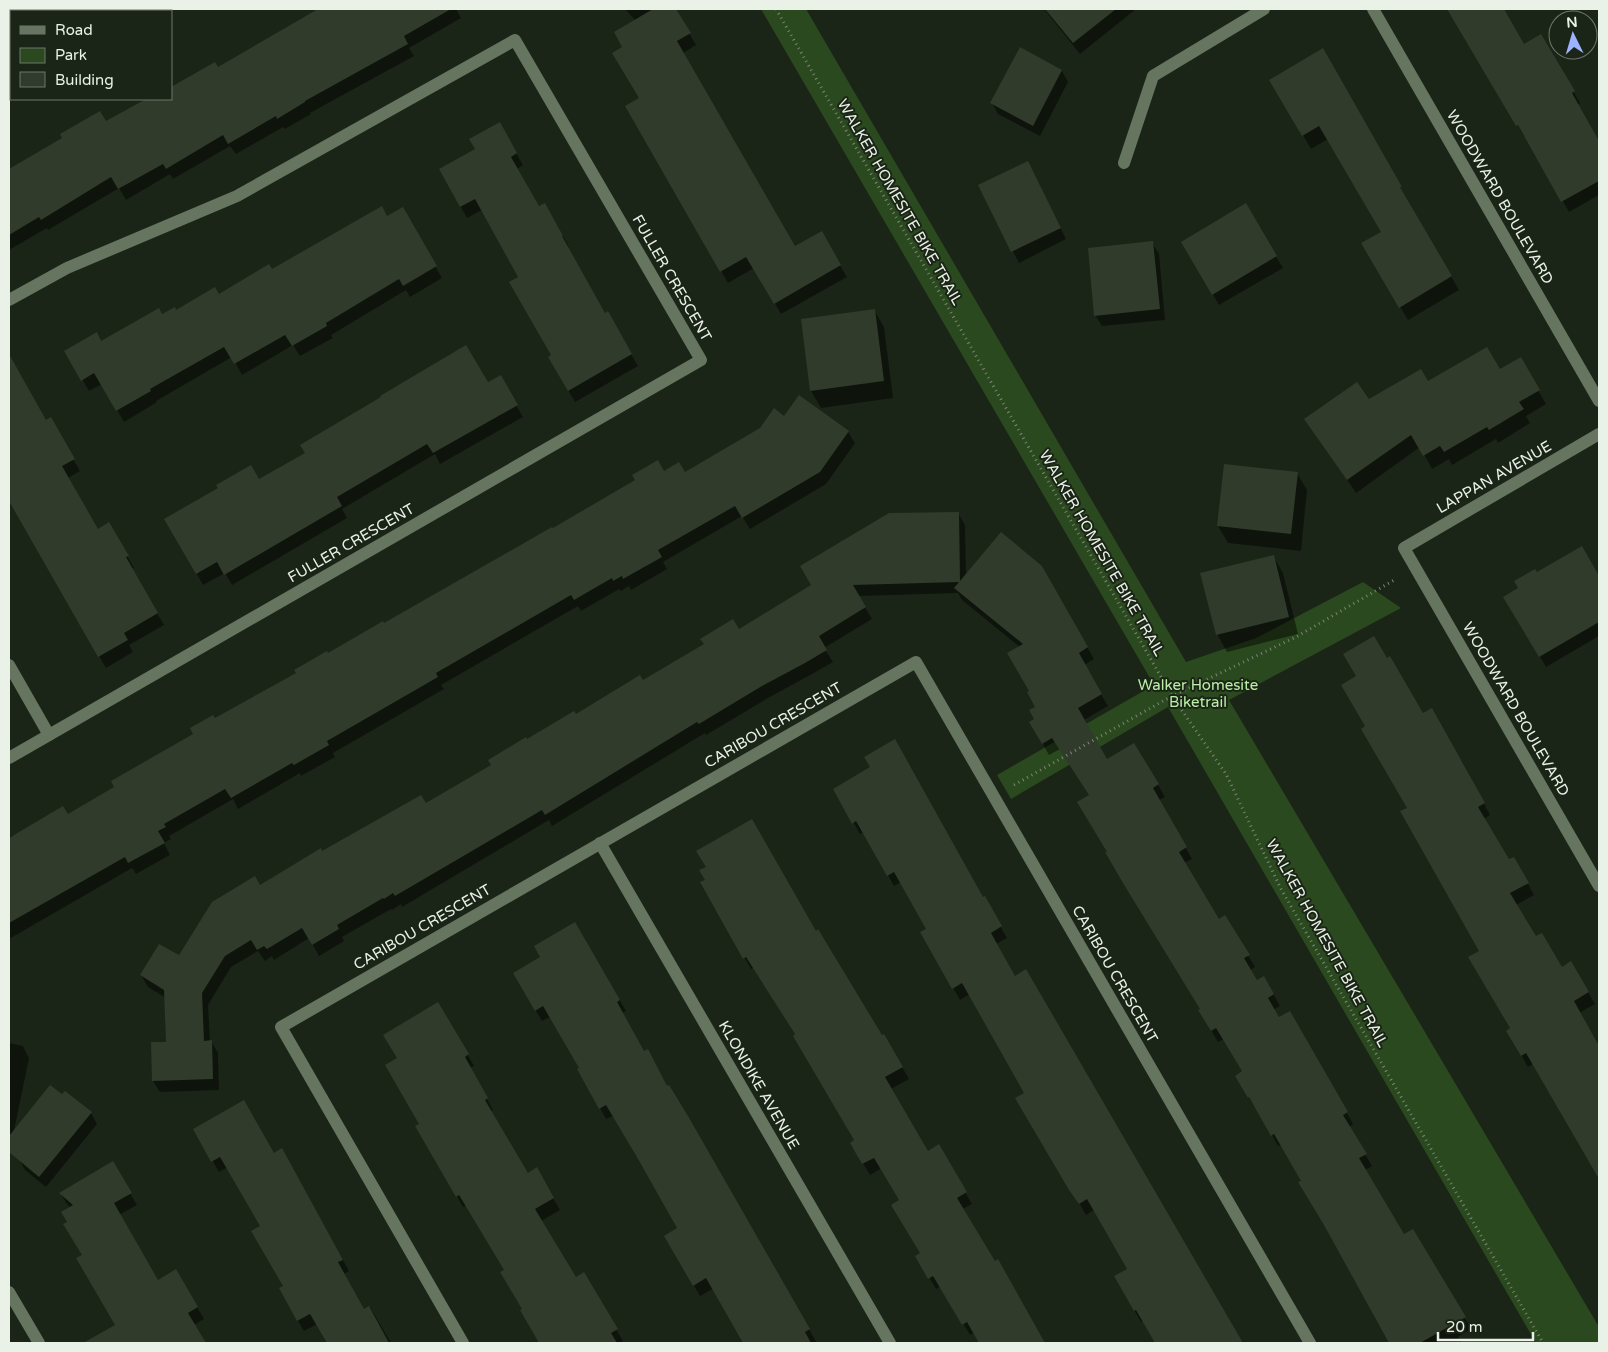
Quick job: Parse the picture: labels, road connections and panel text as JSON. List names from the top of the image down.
{
  "streets": {
    "street": [
      "WOODWARD BOULEVARD",
      "FULLER CRESCENT",
      "LAPPAN AVENUE",
      "CARIBOU CRESCENT",
      "KLONDIKE AVENUE"
    ],
    "path": ["WALKER HOMESITE BIKE TRAIL"]
  },
  "crossings": [
    ["WOODWARD BOULEVARD", "LAPPAN AVENUE"],
    ["CARIBOU CRESCENT", "KLONDIKE AVENUE"]
  ],
  "parks": ["Walker Homesite Biketrail"],
  "legend": ["Road", "Park", "Building"],
  "scale_bar": "20 m",
  "north": "top"
}
